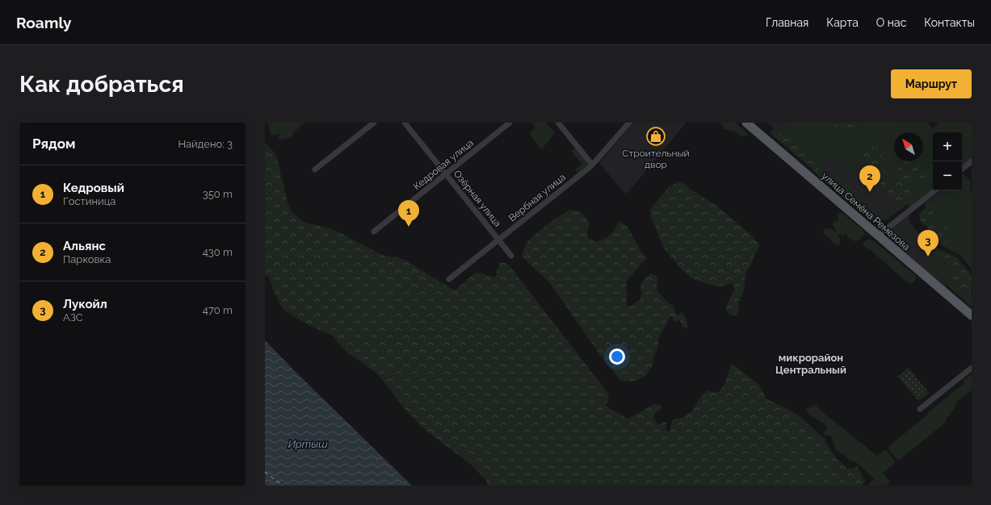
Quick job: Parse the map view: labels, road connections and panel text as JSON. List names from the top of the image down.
{
  "streets": {
    "main road": ["улица Семёна Ремезова"],
    "street": ["Кедровая улица", "Вербная улица", "Озёрная улица"]
  },
  "crossings": [
    ["Кедровая улица", "Озёрная улица"],
    ["Вербная улица", "Озёрная улица"]
  ],
  "districts": ["микрорайон Центральный"],
  "water": ["Иртыш"],
  "places": {
    "shop": ["Строительный двор"]
  },
  "north": "top left",
  "page": {
    "header": "Roamly",
    "nav": [
      "Главная",
      "Карта",
      "О нас",
      "Контакты"
    ],
    "buttons": "Маршрут",
    "title": "Как добраться",
    "heading": ["Рядом", "Найдено: 3"],
    "map_buttons": ["+", "−"],
    "list": [
      {
        "mark": "1",
        "name": "Кедровый",
        "note": "Гостиница",
        "value": "350 m"
      },
      {
        "mark": "2",
        "name": "Альянс",
        "note": "Парковка",
        "value": "430 m"
      },
      {
        "mark": "3",
        "name": "Лукойл",
        "note": "АЗС",
        "value": "470 m"
      }
    ],
    "pins": ["2", "1", "3"]
  }
}
